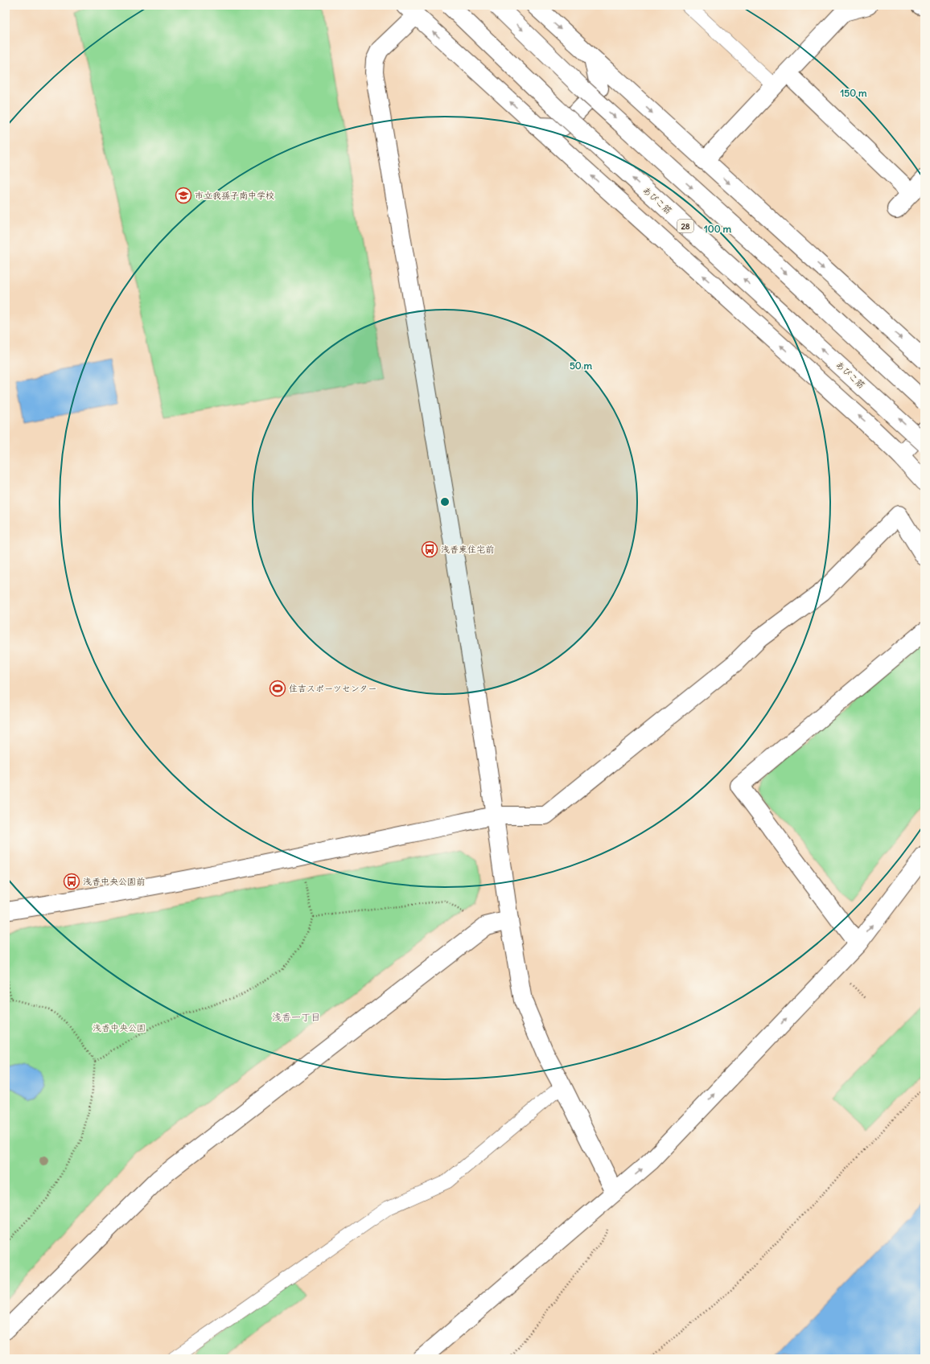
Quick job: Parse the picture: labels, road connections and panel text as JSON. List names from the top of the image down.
{
  "streets": {
    "street": ["あびこ筋", "28"]
  },
  "districts": ["浅香一丁目"],
  "parks": ["浅香中央公園"],
  "places": {
    "school or university": ["市立我孫子南中学校"],
    "bus stop": ["浅香東住宅前", "浅香中央公園前"],
    "sports": ["住吉スポーツセンター"]
  },
  "rings": ["150 m", "100 m", "50 m"]
}
